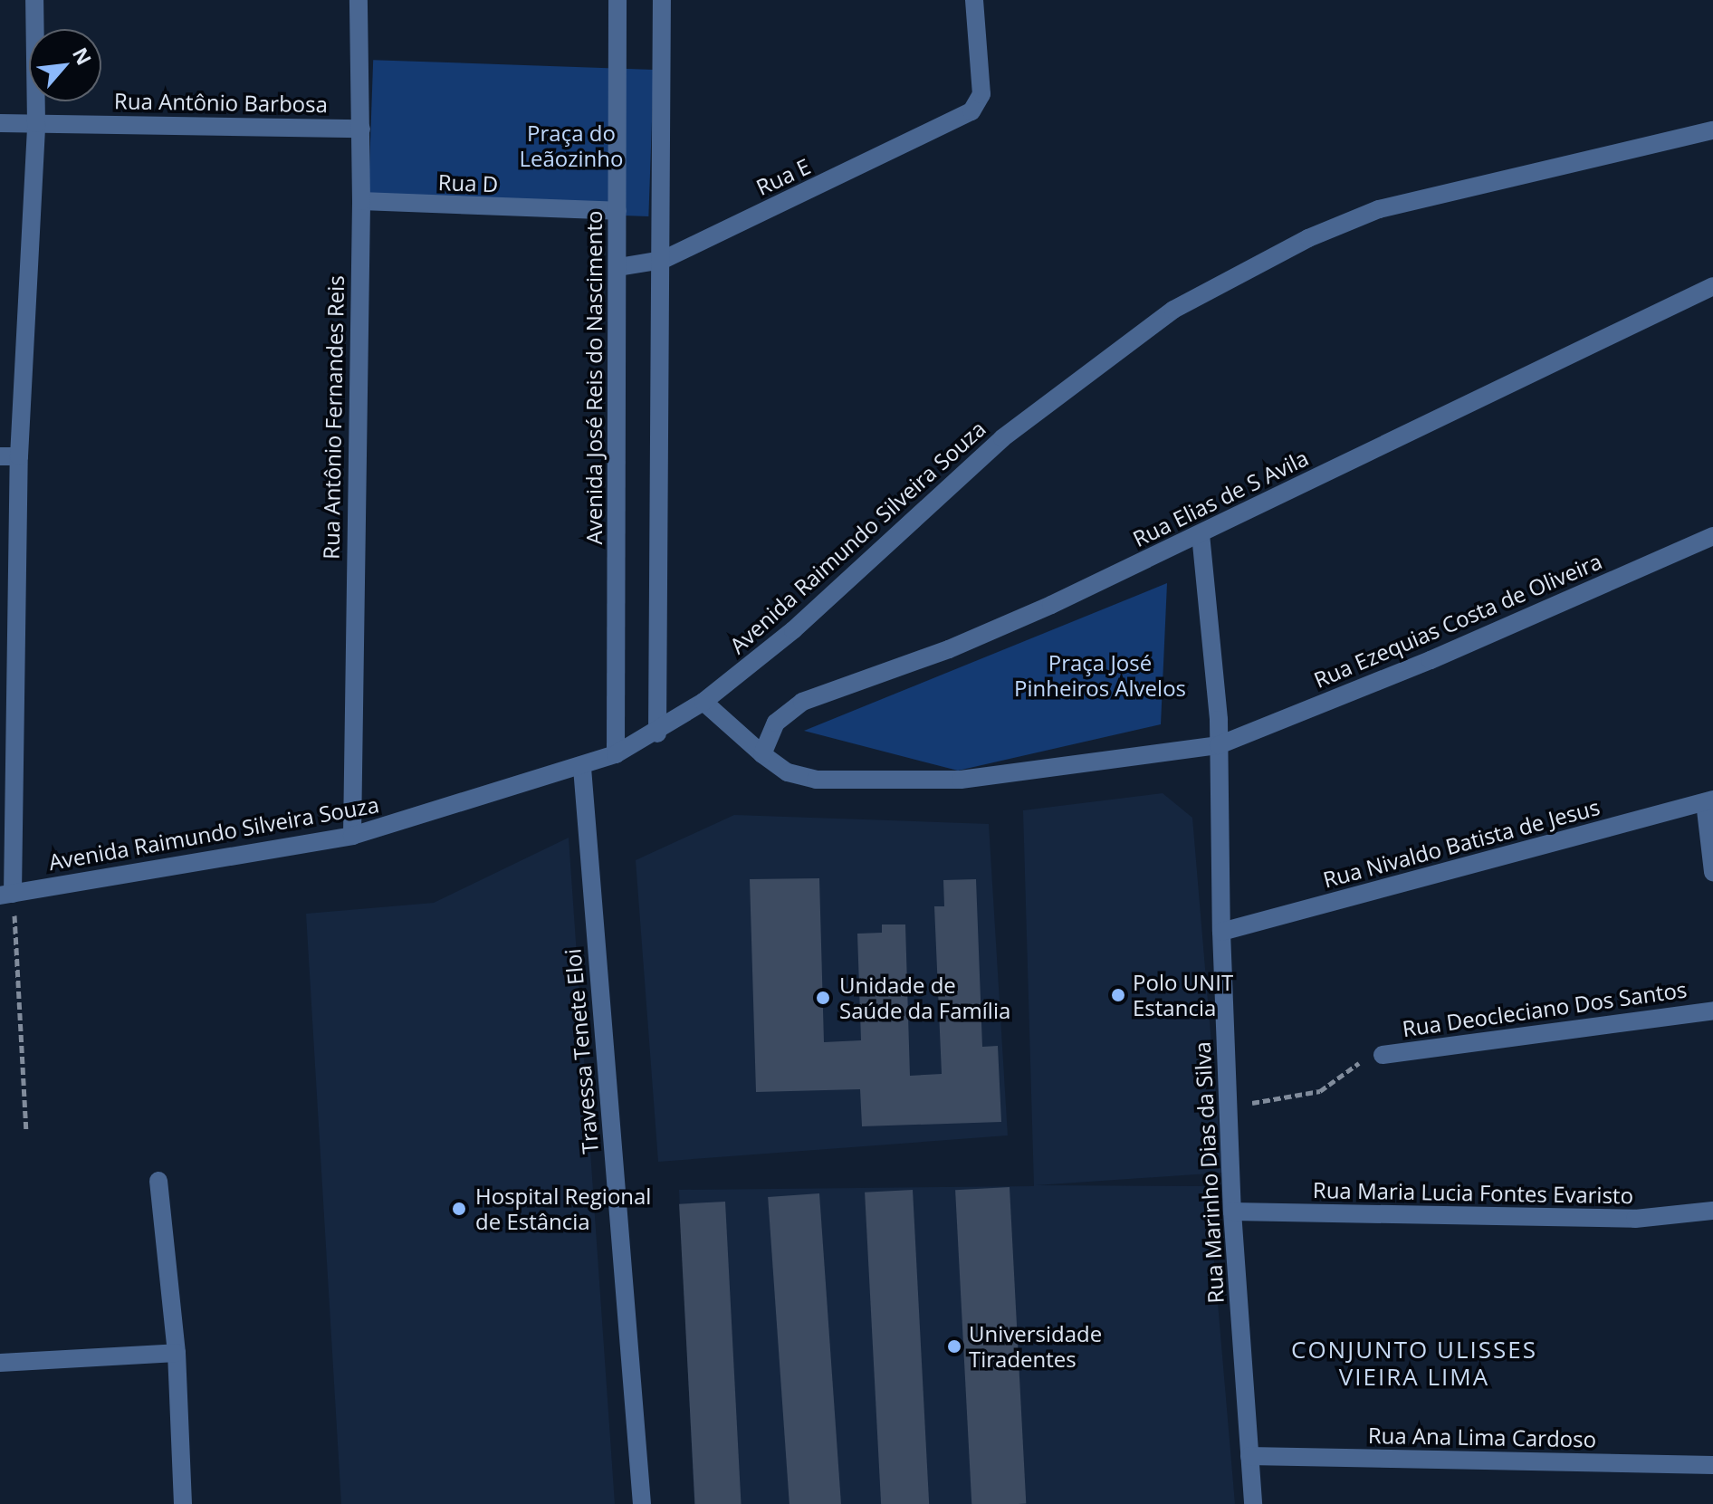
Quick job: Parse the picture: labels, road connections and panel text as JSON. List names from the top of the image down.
{
  "streets": {
    "street": [
      "Rua Antônio Barbosa",
      "Rua E",
      "Rua D",
      "Avenida José Reis do Nascimento",
      "Rua Antônio Fernandes Reis",
      "Rua Elias de S Avila",
      "Avenida Raimundo Silveira Souza",
      "Rua Ezequias Costa de Oliveira",
      "Rua Nivaldo Batista de Jesus",
      "Rua Deocleciano Dos Santos",
      "Travessa Tenete Eloi",
      "Rua Marinho Dias da Silva",
      "Rua Maria Lucia Fontes Evaristo",
      "Rua Ana Lima Cardoso"
    ]
  },
  "crossings": [
    ["Rua Antônio Barbosa", "Rua Antônio Fernandes Reis"],
    ["Rua E", "Avenida José Reis do Nascimento"],
    ["Rua D", "Avenida José Reis do Nascimento"],
    ["Rua D", "Rua Antônio Fernandes Reis"],
    ["Avenida José Reis do Nascimento", "Avenida Raimundo Silveira Souza"],
    ["Rua Antônio Fernandes Reis", "Avenida Raimundo Silveira Souza"],
    ["Rua Elias de S Avila", "Rua Ezequias Costa de Oliveira"],
    ["Rua Elias de S Avila", "Rua Marinho Dias da Silva"],
    ["Avenida Raimundo Silveira Souza", "Rua Ezequias Costa de Oliveira"],
    ["Avenida Raimundo Silveira Souza", "Travessa Tenete Eloi"],
    ["Rua Ezequias Costa de Oliveira", "Rua Marinho Dias da Silva"],
    ["Rua Nivaldo Batista de Jesus", "Rua Marinho Dias da Silva"],
    ["Rua Marinho Dias da Silva", "Rua Maria Lucia Fontes Evaristo"],
    ["Rua Marinho Dias da Silva", "Rua Ana Lima Cardoso"]
  ],
  "districts": ["CONJUNTO ULISSES VIEIRA LIMA"],
  "parks": ["Praça do Leãozinho", "Praça José Pinheiros Alvelos"],
  "places": [
    "Polo UNIT Estancia",
    "Unidade de Saúde da Família",
    "Hospital Regional de Estância",
    "Universidade Tiradentes"
  ],
  "north": "top right"
}
